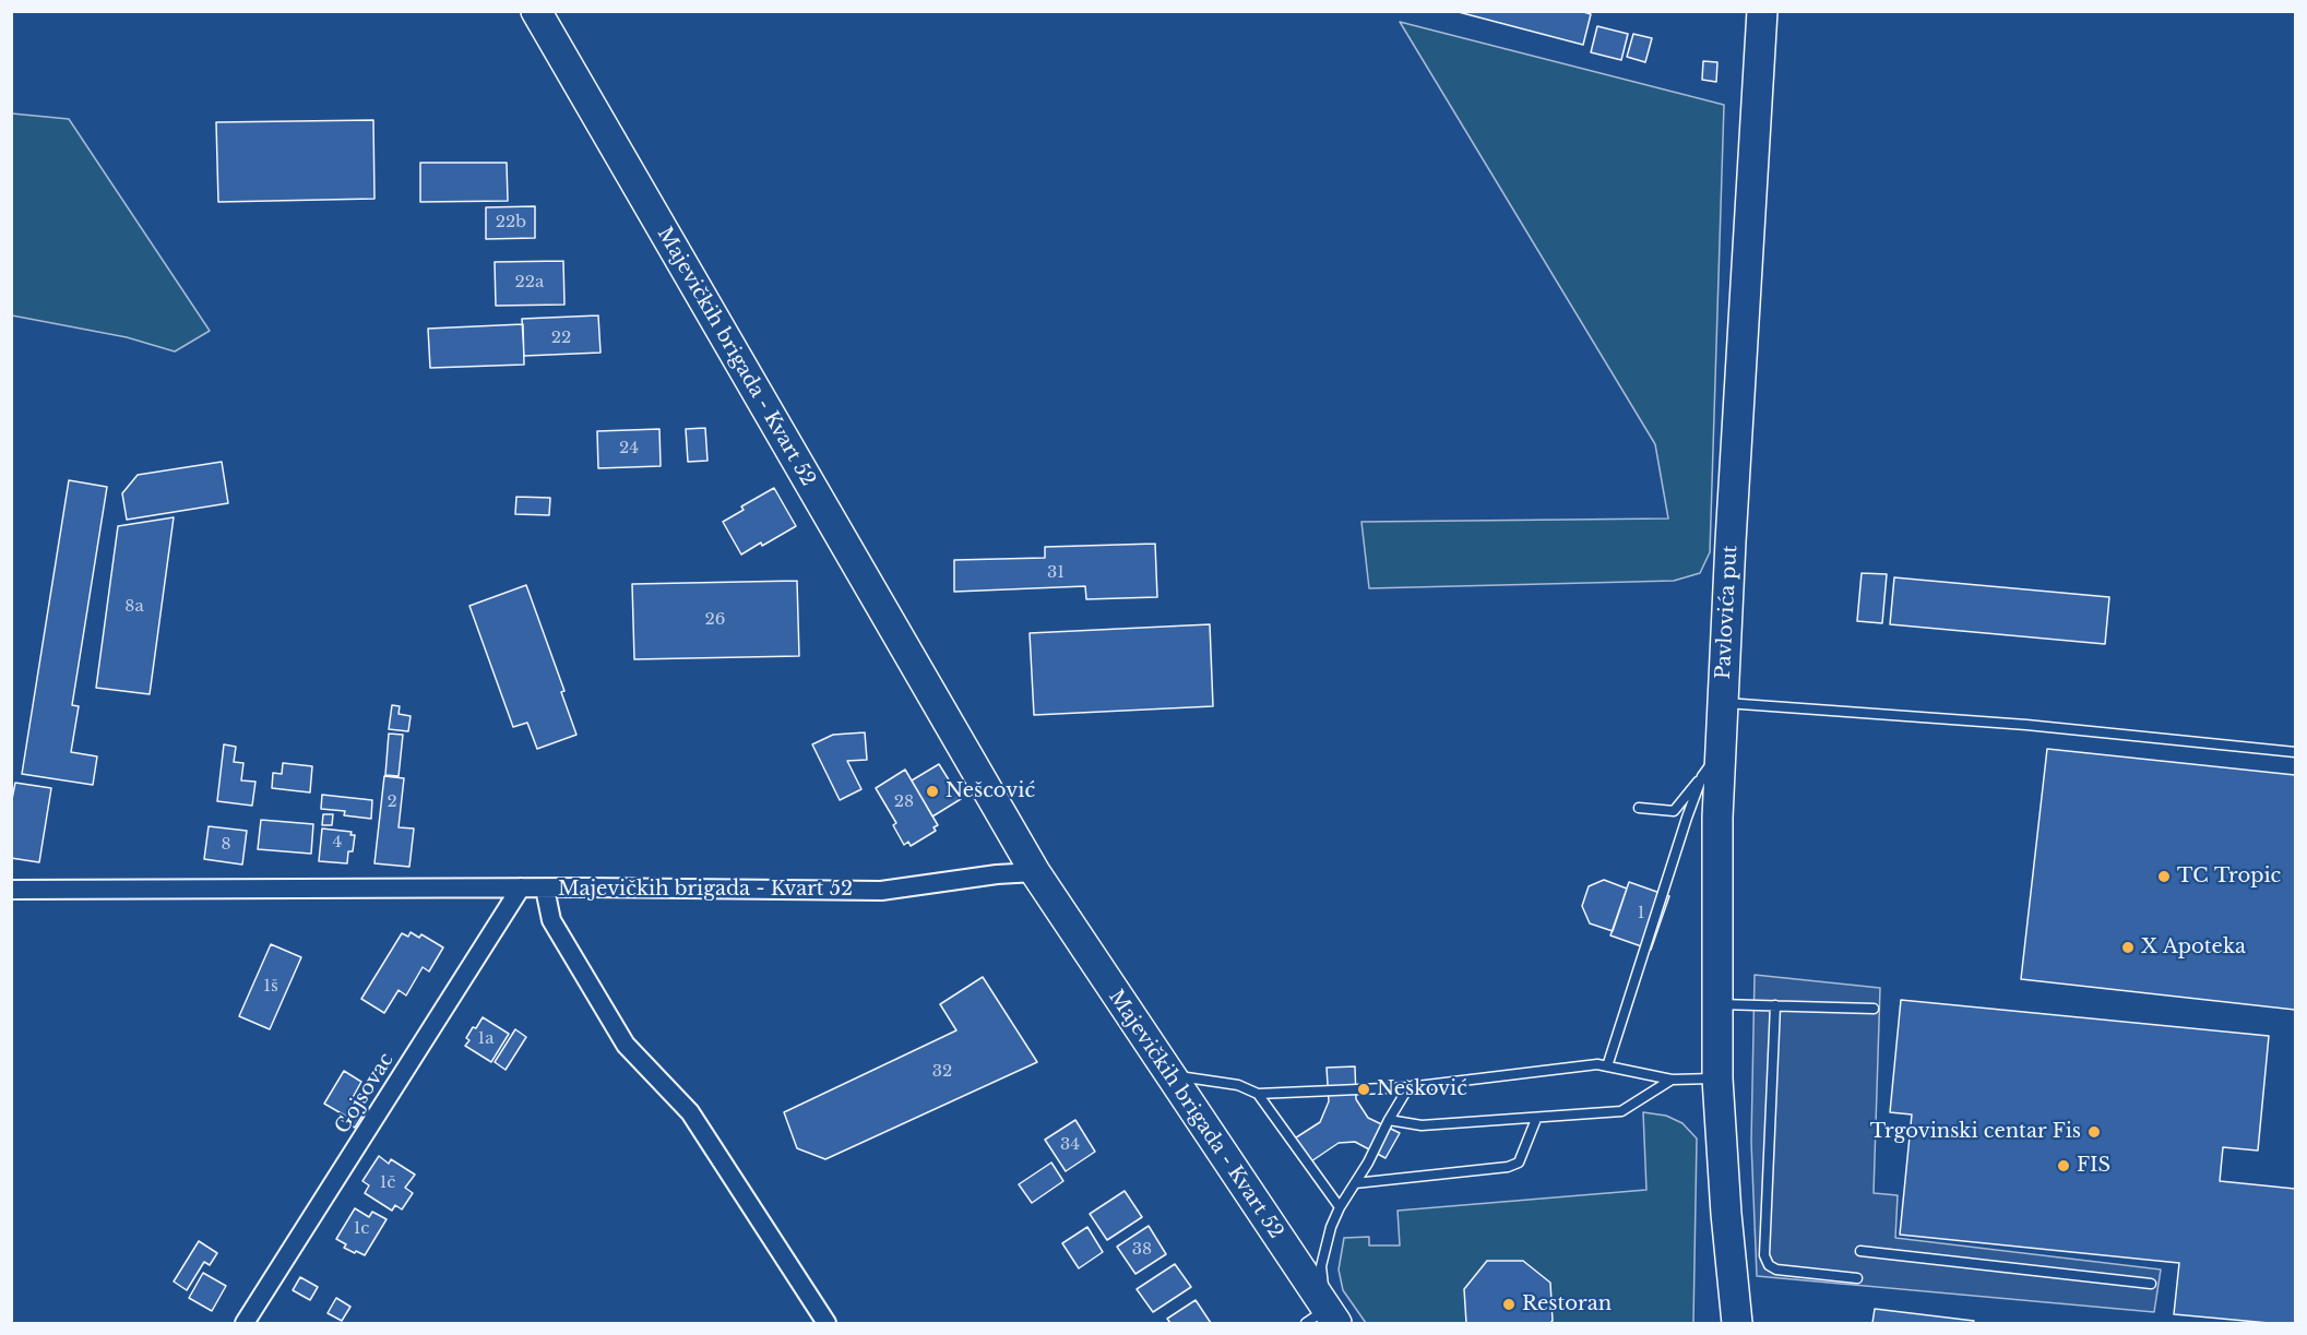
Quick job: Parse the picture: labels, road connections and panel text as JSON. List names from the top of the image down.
{
  "streets": {
    "main road": ["Majevičkih brigada - Kvart 52", "Pavlovića put"],
    "street": ["Gojsovac"]
  },
  "places": [
    "Nešcović",
    "TC Tropic",
    "X Apoteka",
    "Nešković",
    "Trgovinski centar Fis",
    "FIS",
    "Restoran"
  ],
  "house_numbers": [
    "22b",
    "22a",
    "22",
    "24",
    "31",
    "8a",
    "26",
    "2",
    "28",
    "4",
    "8",
    "1",
    "1š",
    "1a",
    "32",
    "34",
    "1č",
    "1c",
    "38"
  ]
}
